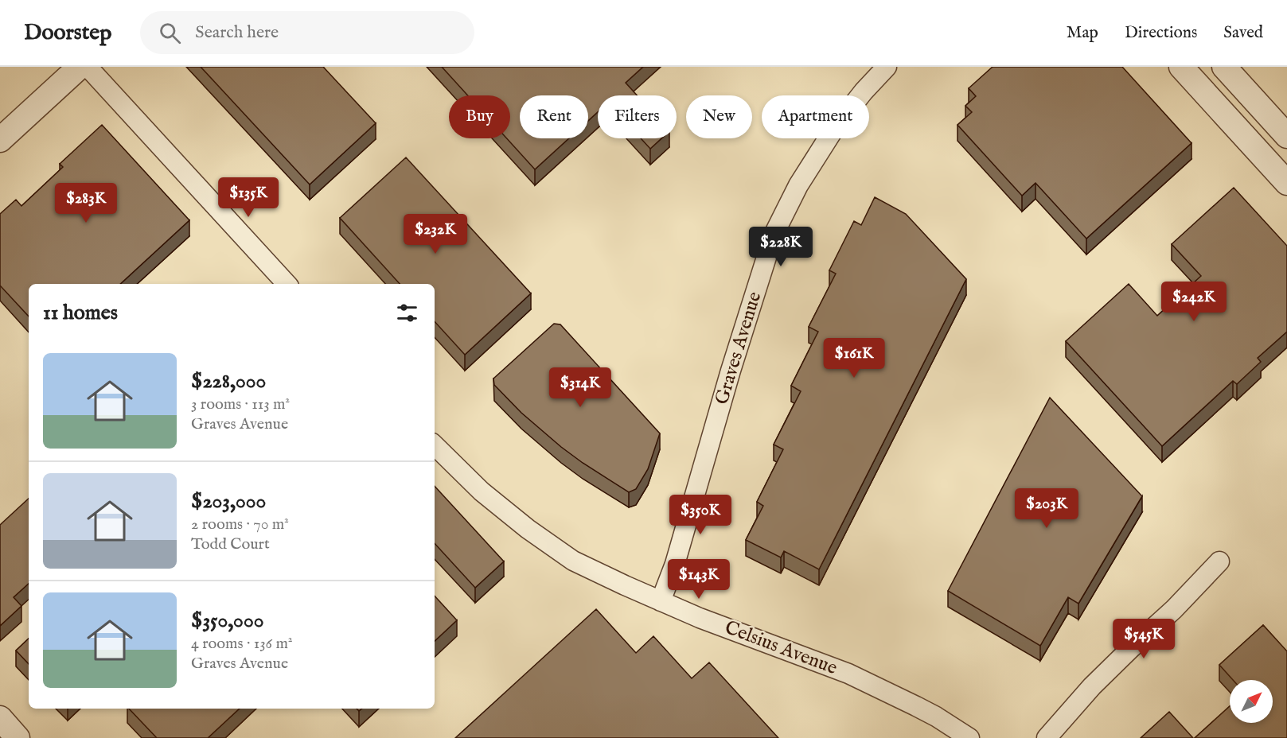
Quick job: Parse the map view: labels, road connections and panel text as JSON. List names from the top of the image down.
{
  "streets": {
    "street": ["Graves Avenue", "Celsius Avenue"]
  },
  "crossings": [
    ["Graves Avenue", "Celsius Avenue"]
  ],
  "north": "top right",
  "page": {
    "header": "Doorstep",
    "search": "Search here",
    "nav": ["Map", "Directions", "Saved"],
    "chip": [
      "Buy",
      "Rent",
      "Filters",
      "New",
      "Apartment"
    ],
    "price": [
      "$135K",
      "$283K",
      "$232K",
      "$228K",
      "$242K",
      "$161K",
      "$314K",
      "$203K",
      "$350K",
      "$143K",
      "$545K"
    ],
    "heading": "11 homes",
    "list": [
      {
        "name": "$228,000",
        "note": "3 rooms · 113 m² · Graves Avenue"
      },
      {
        "name": "$203,000",
        "note": "2 rooms · 70 m² · Todd Court"
      },
      {
        "name": "$350,000",
        "note": "4 rooms · 136 m² · Graves Avenue"
      }
    ]
  }
}
